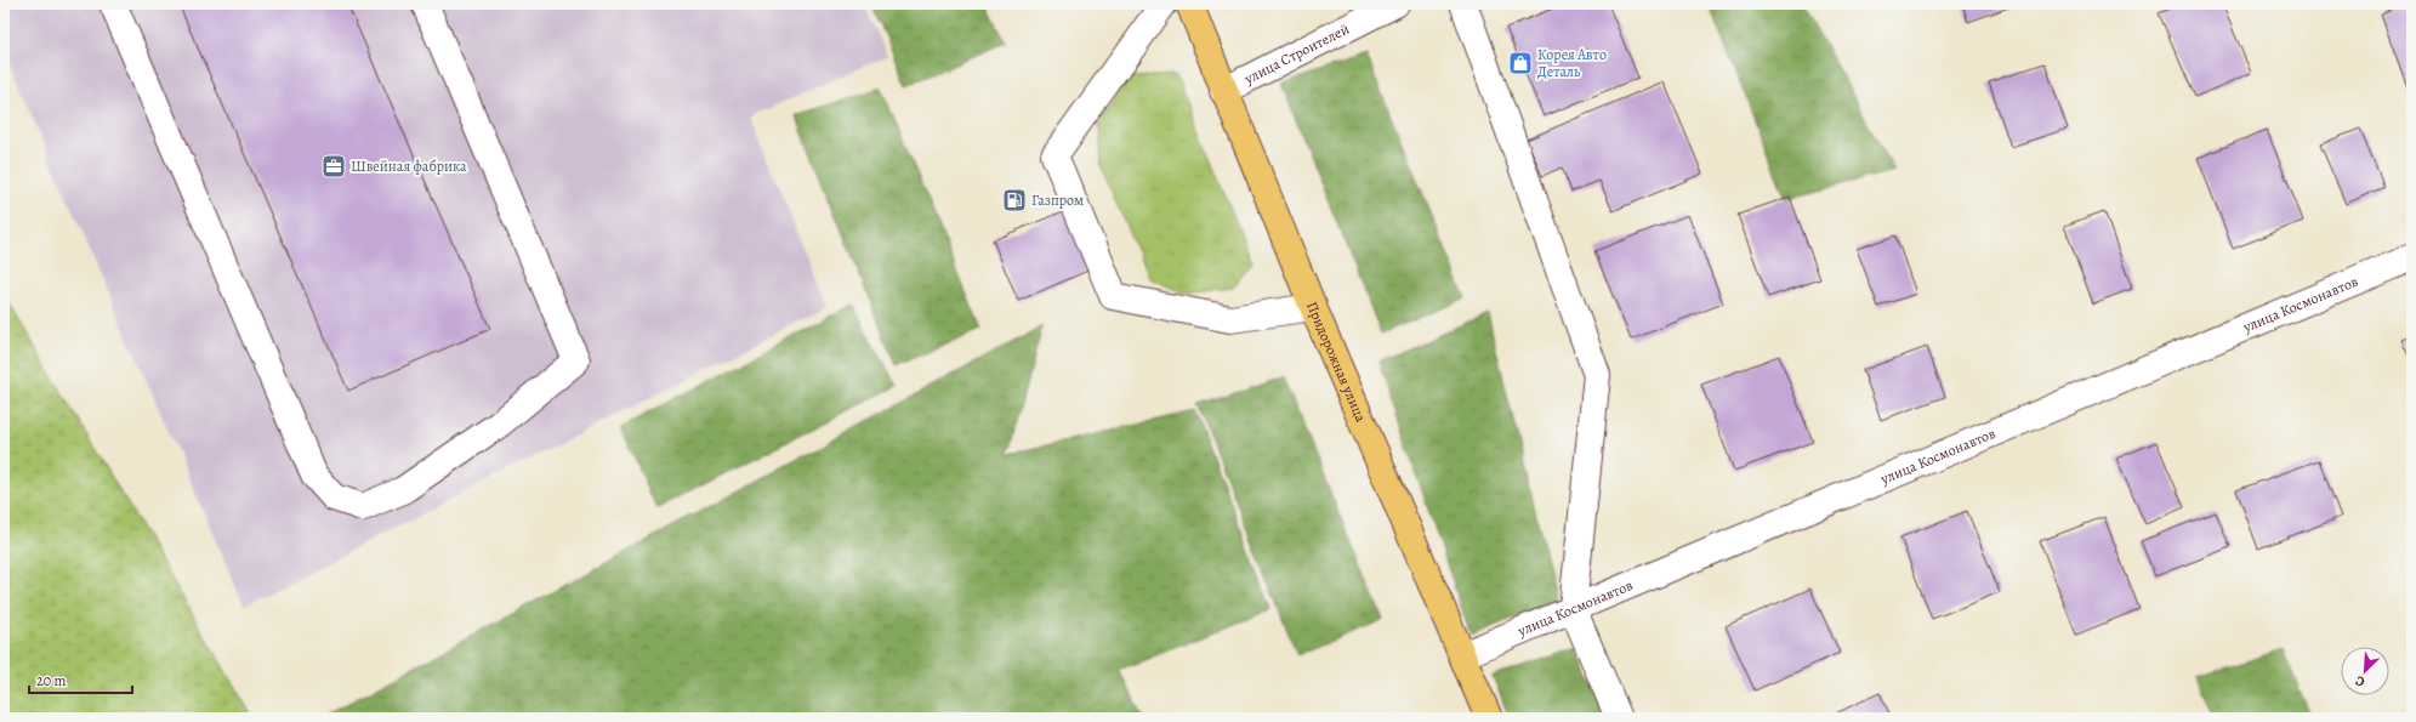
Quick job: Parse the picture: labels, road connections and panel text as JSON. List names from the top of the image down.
{
  "streets": {
    "main road": ["Придорожная улица"],
    "street": ["улица Строителей", "улица Космонавтов"]
  },
  "crossings": [
    ["улица Строителей", "Придорожная улица"],
    ["улица Космонавтов", "Придорожная улица"]
  ],
  "places": {
    "shop": ["Корея Авто Деталь"],
    "office": ["Швейная фабрика"],
    "fuel station": ["Газпром"]
  },
  "scale_bar": "20 m",
  "north": "bottom left"
}
